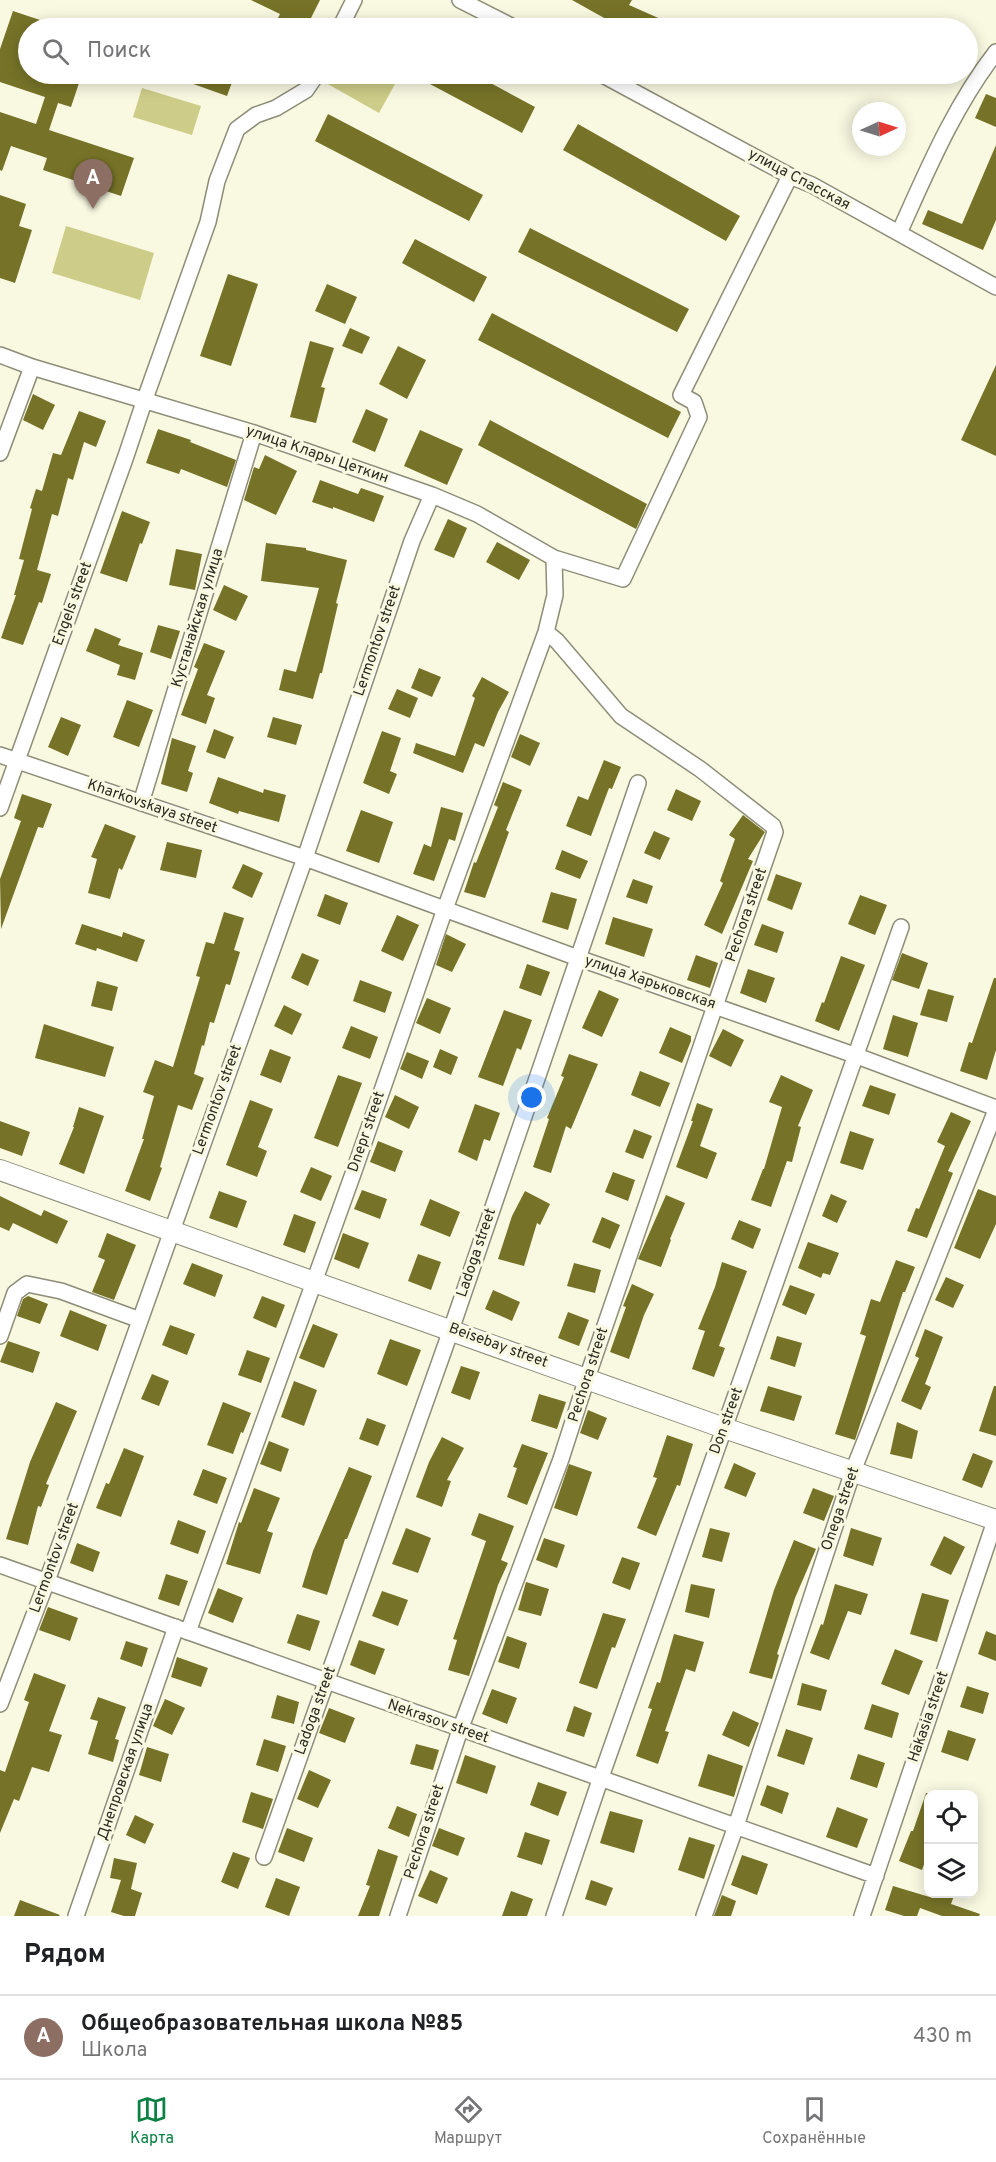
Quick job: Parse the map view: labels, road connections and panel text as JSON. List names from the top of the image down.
{
  "streets": {
    "street": [
      "улица Спасская",
      "улица Клары Цеткин",
      "Engels street",
      "Кустанайская улица",
      "Lermontov street",
      "Kharkovskaya street",
      "Pechora street",
      "улица Харьковская",
      "Dnepr street",
      "Ladoga street",
      "Beisebay street",
      "Don street",
      "Onega street",
      "Hakasia street",
      "Nekrasov street",
      "Днепровская улица"
    ]
  },
  "crossings": [
    ["улица Спасская", "улица Клары Цеткин"],
    ["улица Клары Цеткин", "Engels street"],
    ["улица Клары Цеткин", "Кустанайская улица"],
    ["улица Клары Цеткин", "Lermontov street"],
    ["улица Клары Цеткин", "Dnepr street"],
    ["Engels street", "Kharkovskaya street"],
    ["Кустанайская улица", "Kharkovskaya street"],
    ["Lermontov street", "Kharkovskaya street"],
    ["Lermontov street", "улица Харьковская"],
    ["Lermontov street", "Beisebay street"],
    ["Lermontov street", "Nekrasov street"],
    ["Kharkovskaya street", "улица Харьковская"],
    ["Pechora street", "улица Харьковская"],
    ["Pechora street", "Dnepr street"],
    ["Pechora street", "Beisebay street"],
    ["Pechora street", "Nekrasov street"],
    ["улица Харьковская", "Dnepr street"],
    ["улица Харьковская", "Ladoga street"],
    ["улица Харьковская", "Don street"],
    ["улица Харьковская", "Onega street"],
    ["Dnepr street", "Beisebay street"],
    ["Dnepr street", "Nekrasov street"],
    ["Dnepr street", "Днепровская улица"],
    ["Ladoga street", "Beisebay street"],
    ["Ladoga street", "Nekrasov street"],
    ["Beisebay street", "Don street"],
    ["Beisebay street", "Onega street"],
    ["Beisebay street", "Hakasia street"],
    ["Don street", "Nekrasov street"],
    ["Onega street", "Nekrasov street"],
    ["Hakasia street", "Nekrasov street"],
    ["Nekrasov street", "Днепровская улица"]
  ],
  "north": "right",
  "page": {
    "search": "Поиск",
    "pins": "A",
    "heading": "Рядом",
    "list": [
      {
        "mark": "A",
        "name": "Общеобразовательная школа №85",
        "note": "Школа",
        "value": "430 m"
      }
    ],
    "nav": ["Карта", "Маршрут", "Сохранённые"]
  }
}
